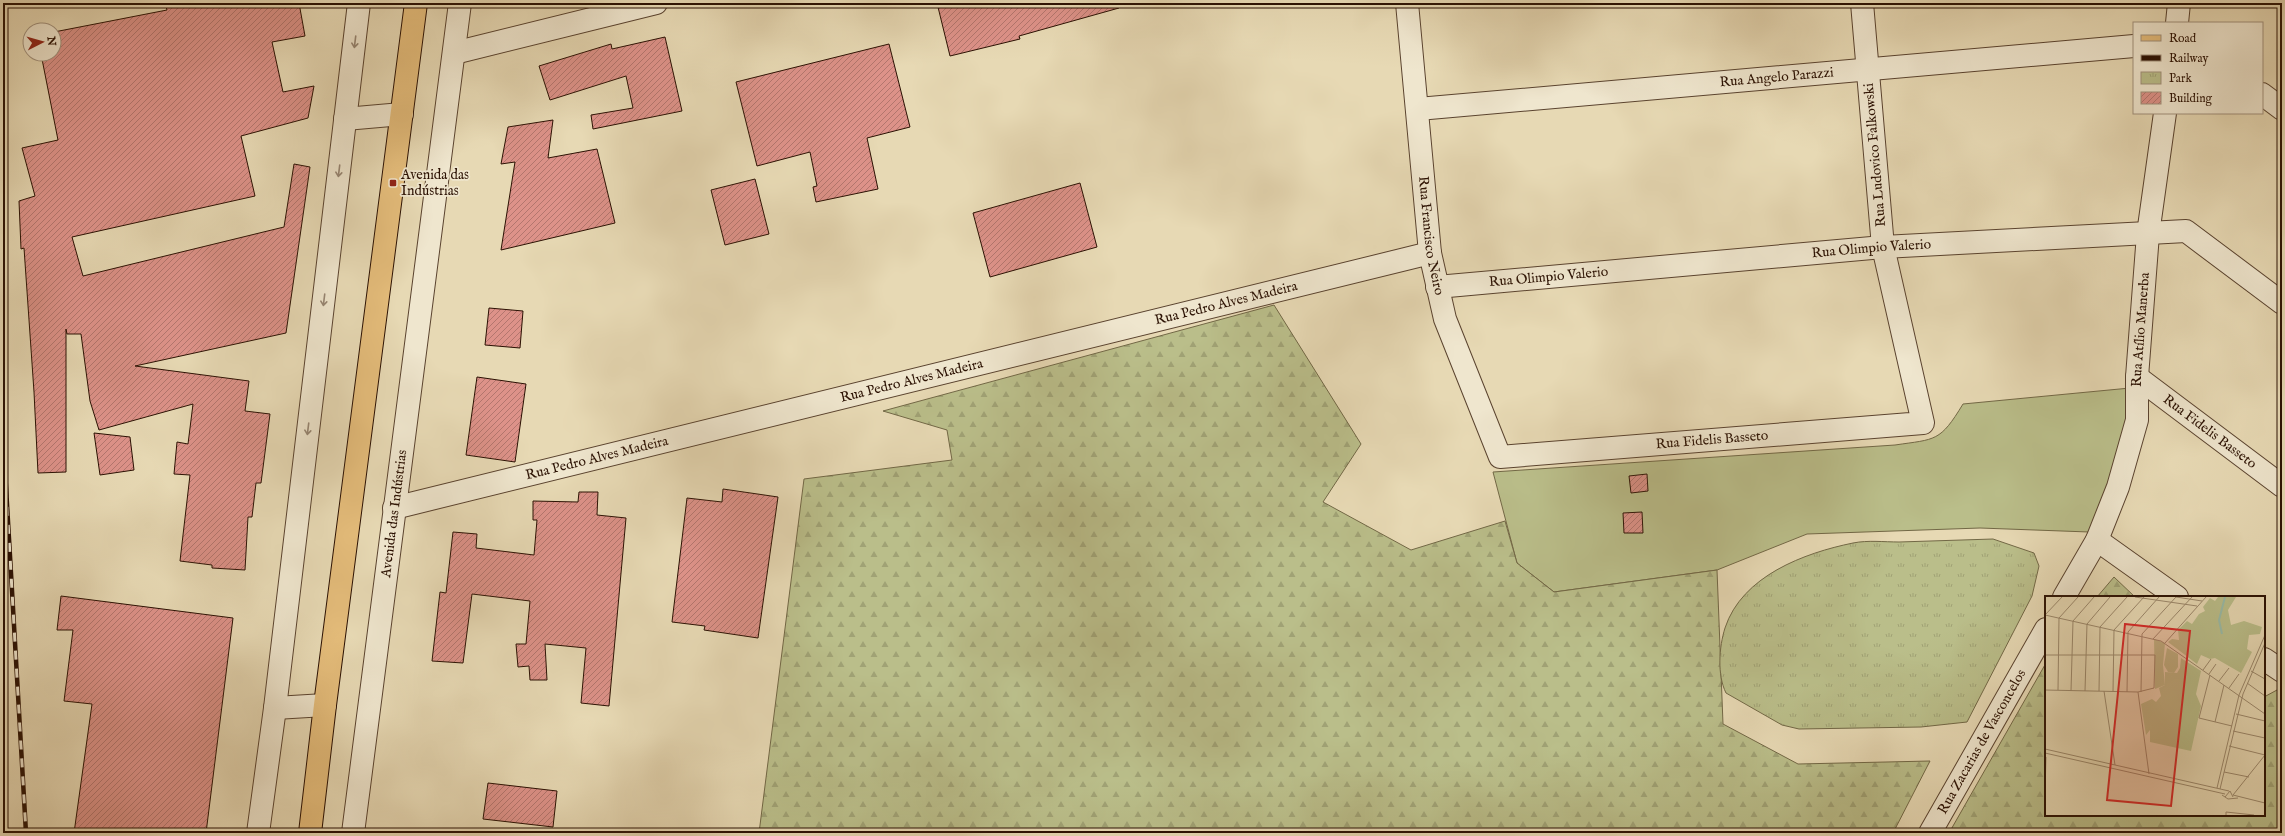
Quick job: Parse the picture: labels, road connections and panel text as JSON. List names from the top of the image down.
{
  "streets": {
    "street": [
      "Rua Angelo Parazzi",
      "Rua Ludovico Falkowski",
      "Rua Francisco Neiro",
      "Rua Olimpio Valerio",
      "Rua Pedro Alves Madeira",
      "Rua Atílio Manerba",
      "Rua Fidelis Basseto",
      "Avenida das Indústrias",
      "Rua Zacarias de Vasconcelos"
    ]
  },
  "crossings": [
    ["Rua Angelo Parazzi", "Rua Ludovico Falkowski"],
    ["Rua Angelo Parazzi", "Rua Francisco Neiro"],
    ["Rua Ludovico Falkowski", "Rua Olimpio Valerio"],
    ["Rua Ludovico Falkowski", "Rua Fidelis Basseto"],
    ["Rua Francisco Neiro", "Rua Olimpio Valerio"],
    ["Rua Francisco Neiro", "Rua Pedro Alves Madeira"],
    ["Rua Francisco Neiro", "Rua Fidelis Basseto"],
    ["Rua Olimpio Valerio", "Rua Atílio Manerba"],
    ["Rua Pedro Alves Madeira", "Avenida das Indústrias"],
    ["Rua Atílio Manerba", "Rua Fidelis Basseto"]
  ],
  "places": {
    "transit": ["Avenida das Indústrias"]
  },
  "legend": [
    "Road",
    "Railway",
    "Park",
    "Building"
  ],
  "north": "right"
}
